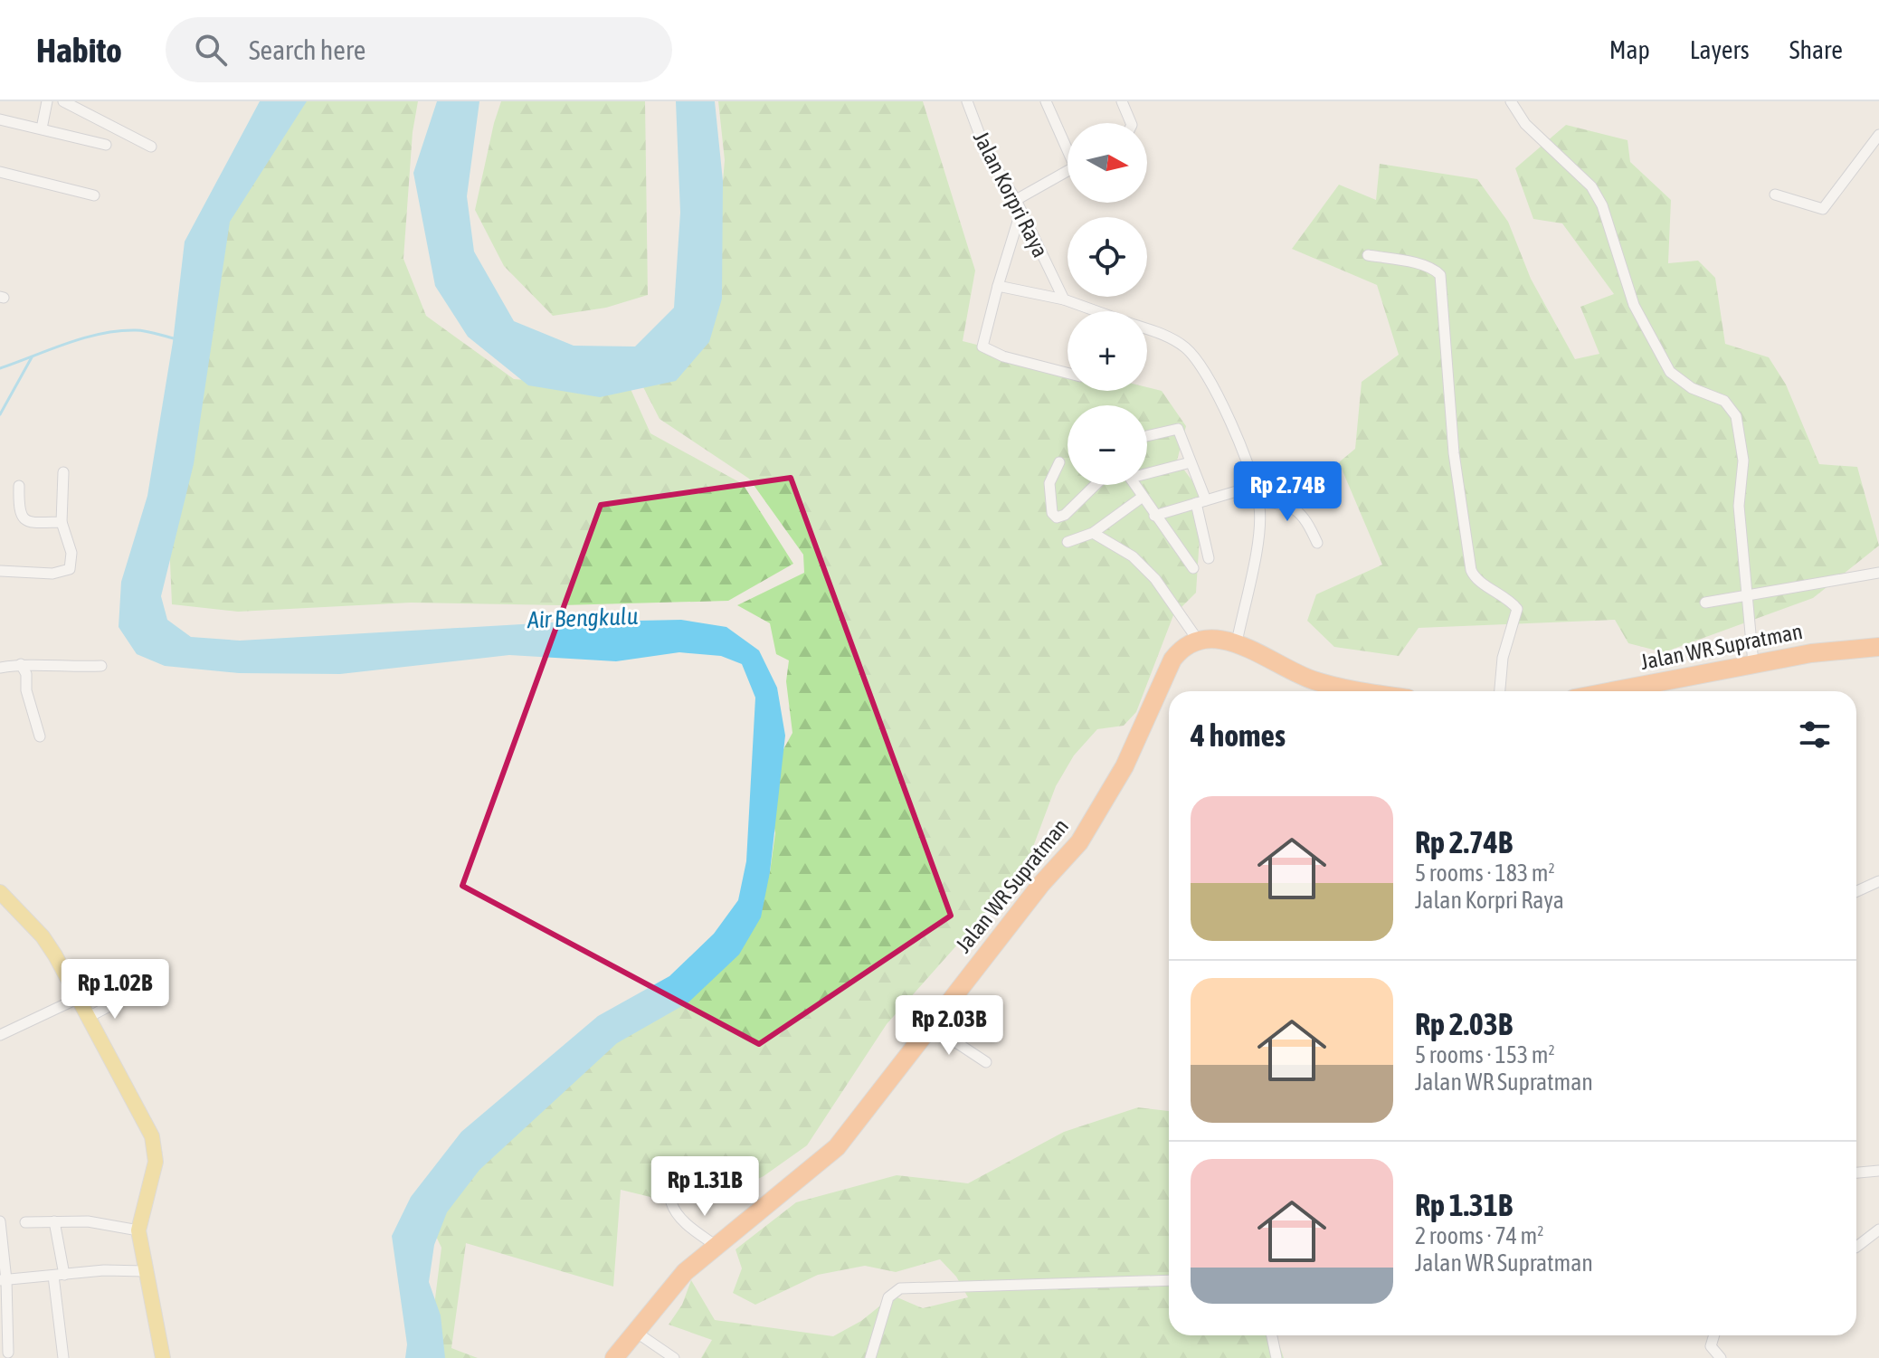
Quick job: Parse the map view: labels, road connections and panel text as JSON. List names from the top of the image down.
{
  "streets": {
    "highway": ["Jalan WR Supratman"],
    "street": ["Jalan Korpri Raya"]
  },
  "water": ["Air Bengkulu"],
  "north": "right",
  "page": {
    "header": "Habito",
    "search": "Search here",
    "nav": ["Map", "Layers", "Share"],
    "map_buttons": ["+", "−"],
    "price": [
      "Rp 2.74B",
      "Rp 1.02B",
      "Rp 2.03B",
      "Rp 1.31B"
    ],
    "heading": "4 homes",
    "list": [
      {
        "name": "Rp 2.74B",
        "note": "5 rooms · 183 m² · Jalan Korpri Raya"
      },
      {
        "name": "Rp 2.03B",
        "note": "5 rooms · 153 m² · Jalan WR Supratman"
      },
      {
        "name": "Rp 1.31B",
        "note": "2 rooms · 74 m² · Jalan WR Supratman"
      }
    ]
  }
}
